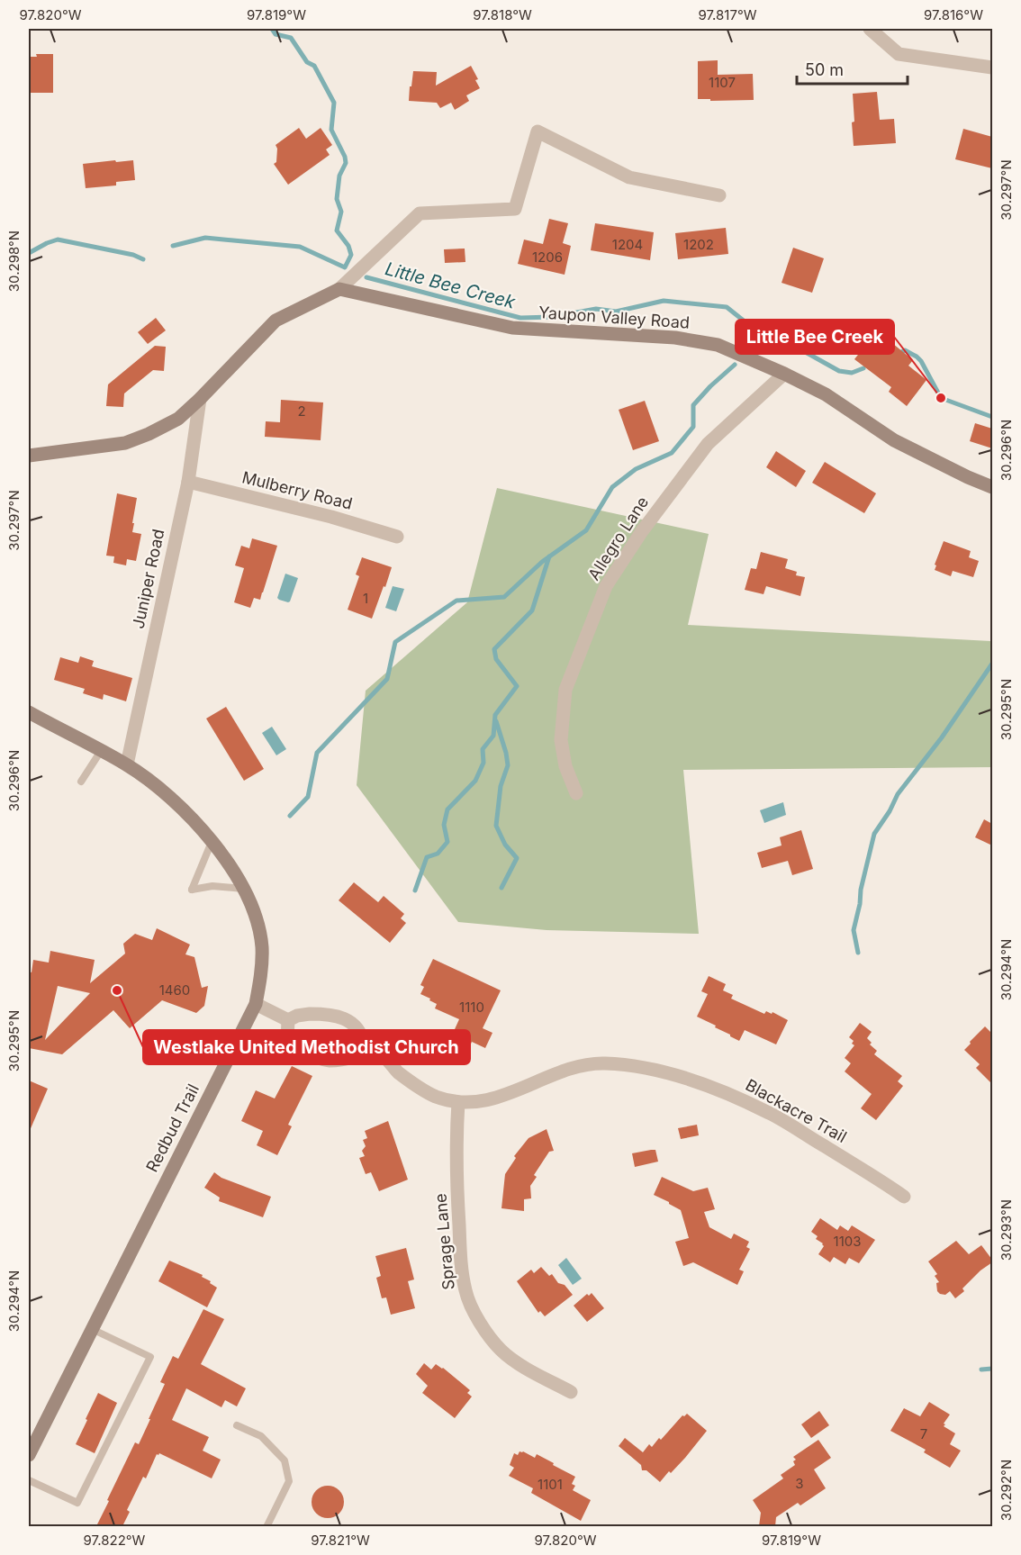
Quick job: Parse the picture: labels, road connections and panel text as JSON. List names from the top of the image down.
{
  "streets": {
    "street": [
      "Yaupon Valley Road",
      "Mulberry Road",
      "Allegro Lane",
      "Juniper Road",
      "Blackacre Trail",
      "Redbud Trail",
      "Sprage Lane"
    ]
  },
  "crossings": [
    ["Yaupon Valley Road", "Allegro Lane"],
    ["Mulberry Road", "Juniper Road"],
    ["Juniper Road", "Redbud Trail"],
    ["Blackacre Trail", "Sprage Lane"]
  ],
  "water": ["Little Bee Creek"],
  "places": ["Little Bee Creek", "Westlake United Methodist Church"],
  "house_numbers": [
    "1107",
    "1204",
    "1202",
    "1206",
    "2",
    "1",
    "1460",
    "1110",
    "1103",
    "7",
    "3",
    "1101"
  ],
  "scale_bar": "50 m",
  "coordinates": [
    "97.820°W",
    "97.819°W",
    "97.818°W",
    "97.817°W",
    "97.816°W",
    "30.297°N",
    "30.298°N",
    "30.296°N",
    "30.295°N",
    "30.294°N",
    "30.293°N",
    "30.292°N",
    "97.822°W",
    "97.821°W"
  ]
}
